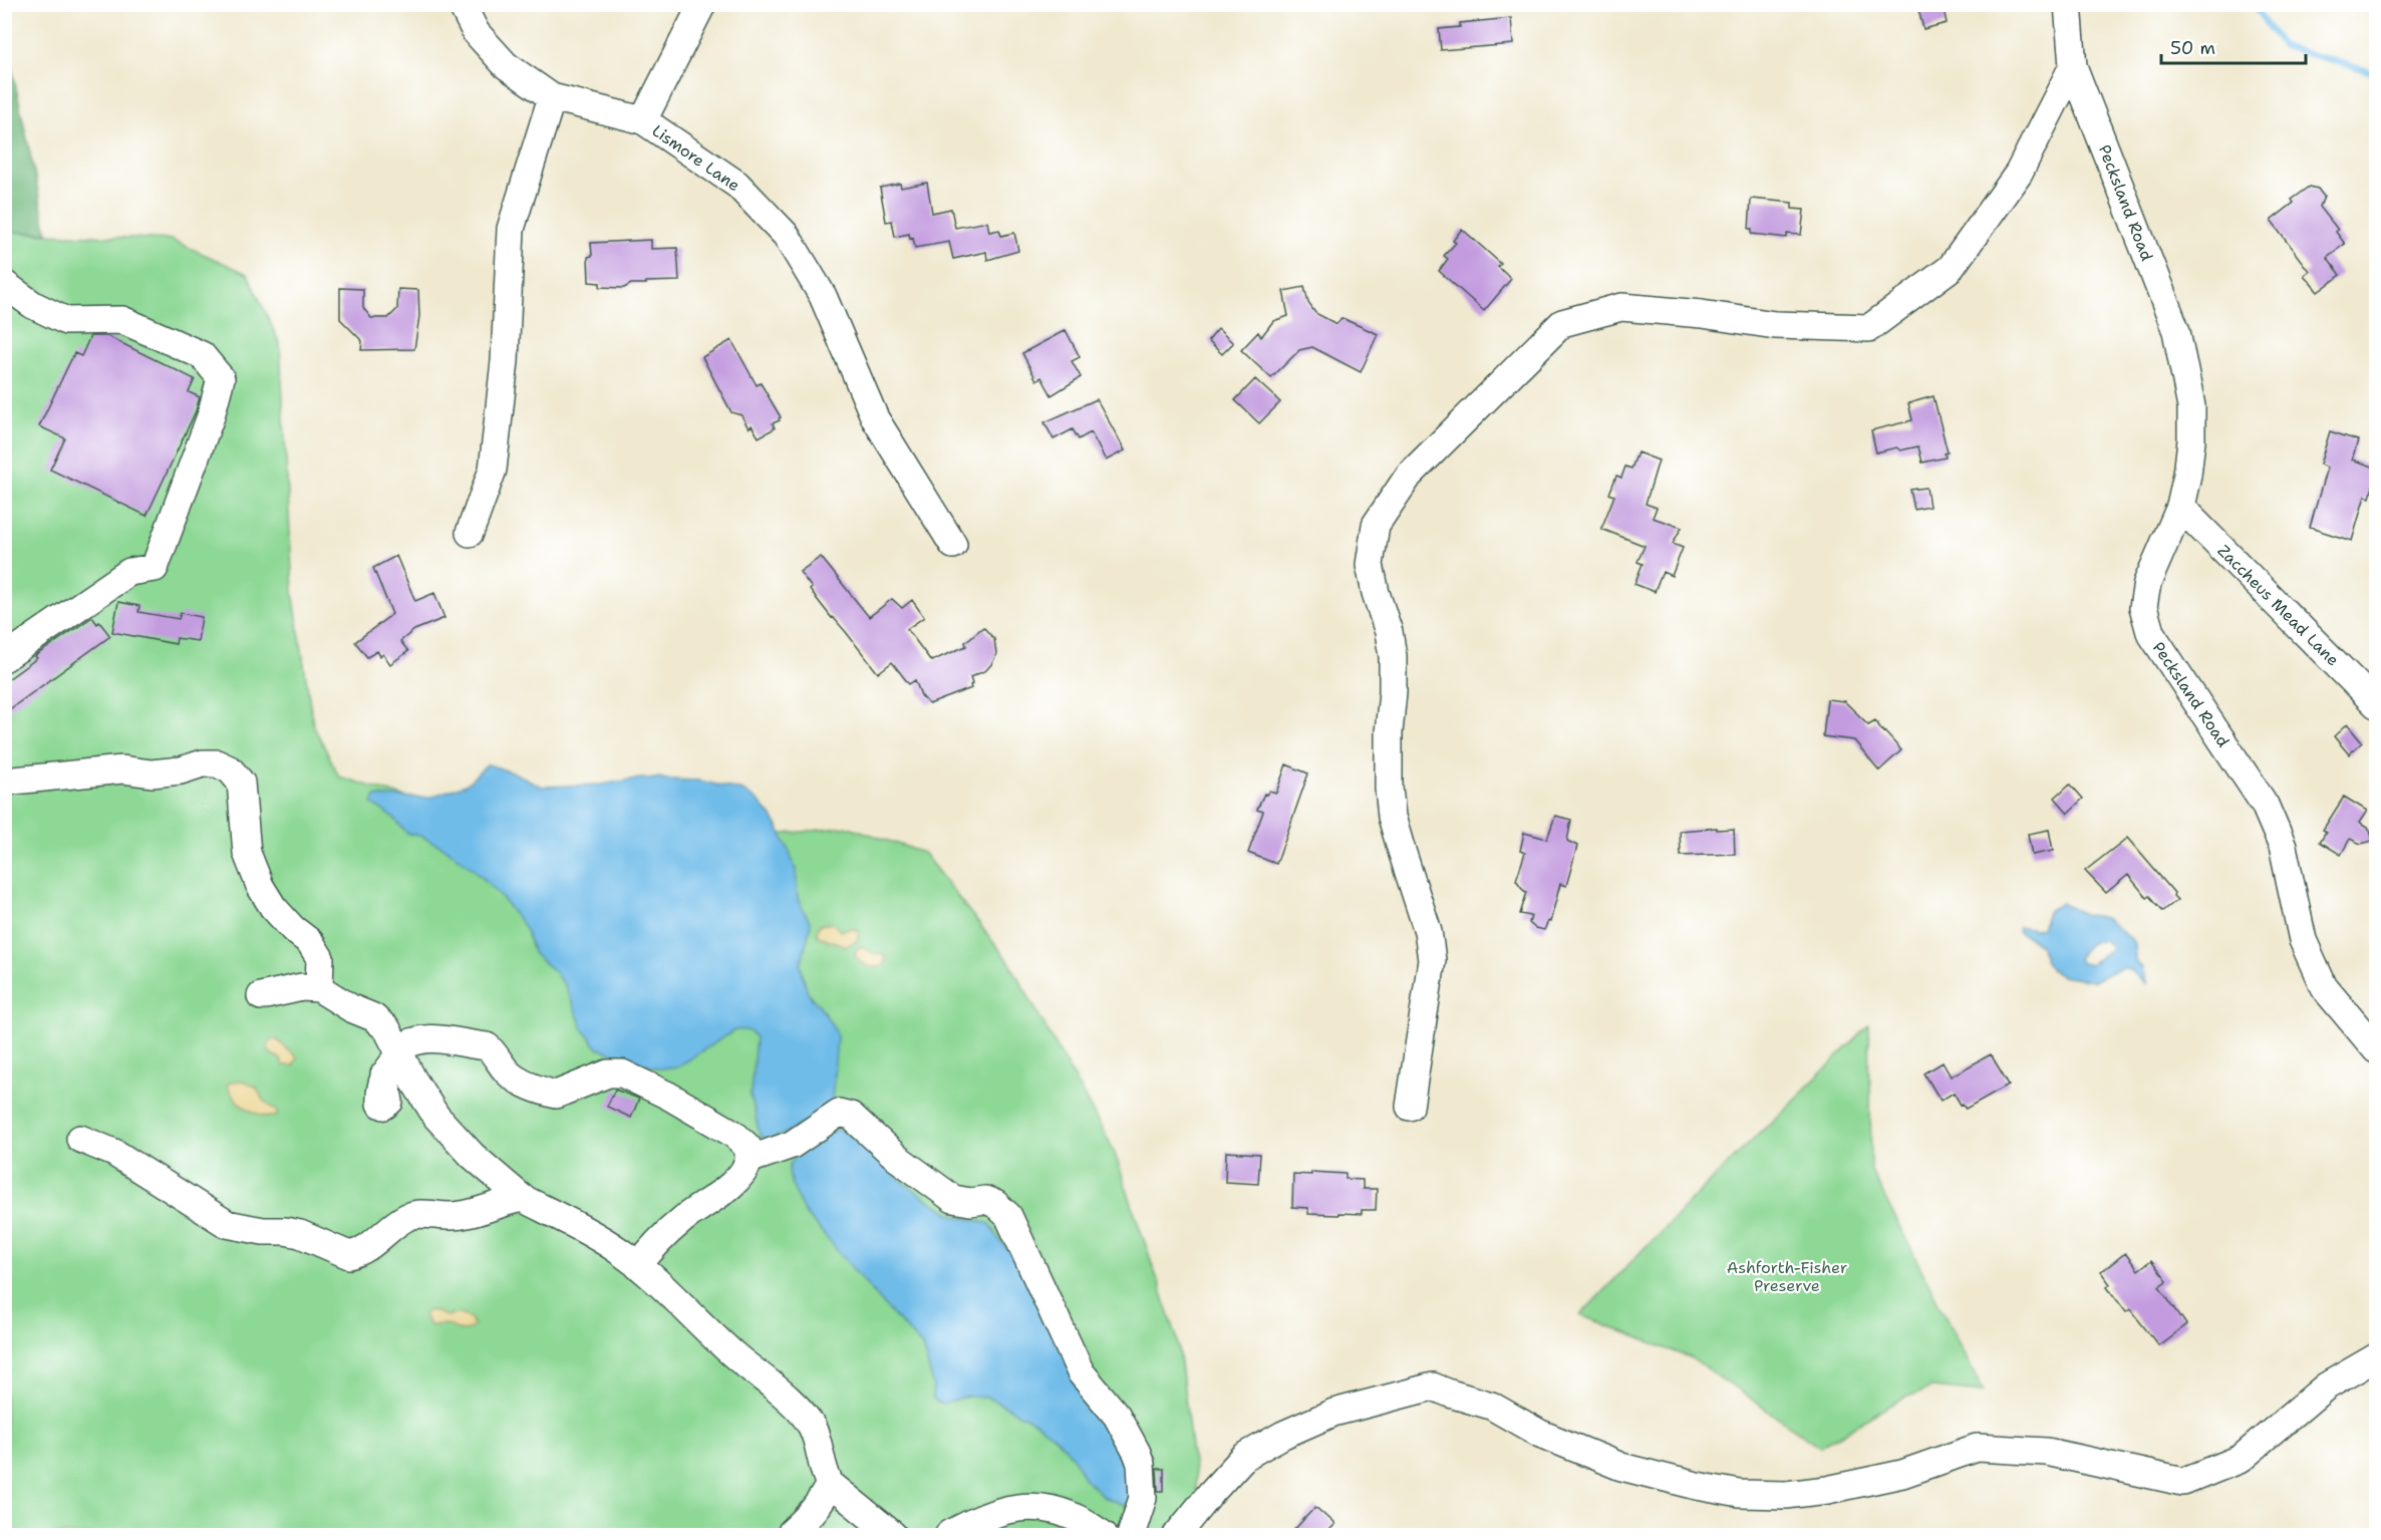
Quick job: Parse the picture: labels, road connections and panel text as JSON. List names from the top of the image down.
{
  "streets": {
    "street": ["Lismore Lane", "Pecksland Road", "Zaccheus Mead Lane"]
  },
  "crossings": [
    ["Pecksland Road", "Zaccheus Mead Lane"]
  ],
  "parks": ["Ashforth-Fisher Preserve"],
  "scale_bar": "50 m"
}
